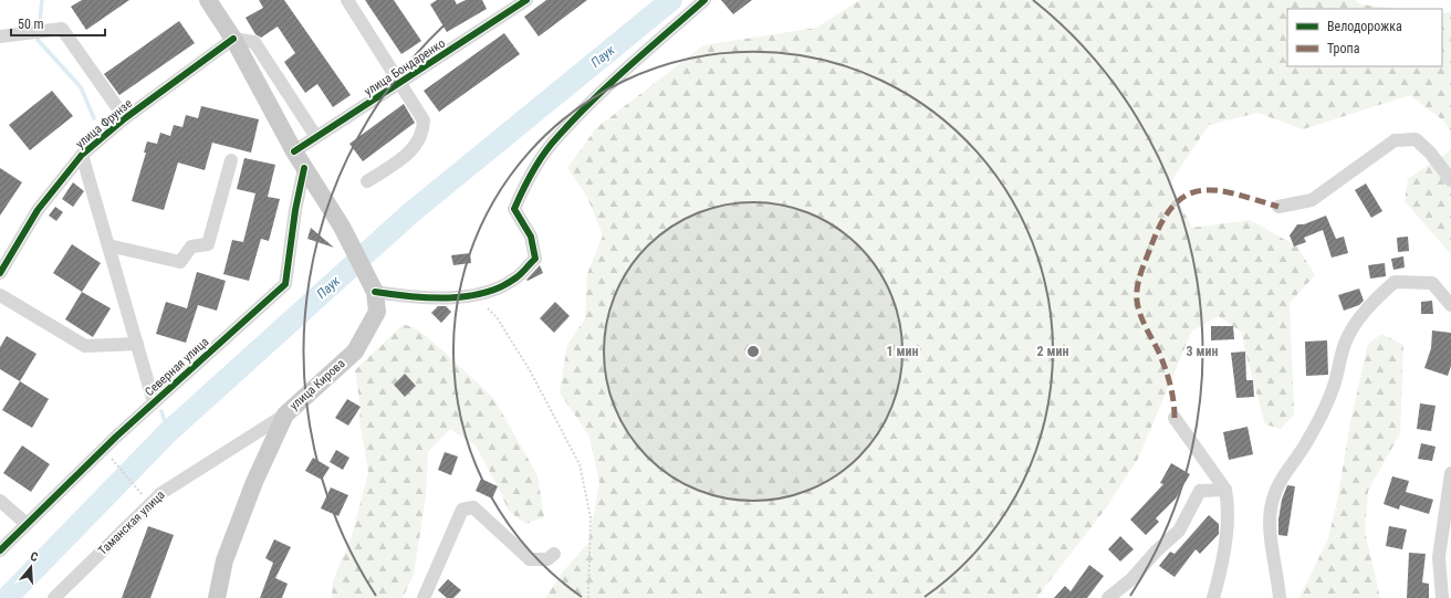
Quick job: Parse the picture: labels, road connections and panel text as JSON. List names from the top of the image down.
{
  "streets": {
    "main road": ["улица Кирова"],
    "street": [
      "улица Бондаренко",
      "улица Фрунзе",
      "Северная улица",
      "Таманская улица"
    ]
  },
  "crossings": [
    ["улица Бондаренко", "улица Кирова"],
    ["улица Фрунзе", "улица Кирова"],
    ["Северная улица", "улица Кирова"],
    ["улица Кирова", "Таманская улица"]
  ],
  "water": ["Паук"],
  "legend": ["Велодорожка", "Тропа"],
  "scale_bar": "50 m",
  "north": "top",
  "rings": ["1 мин", "2 мин", "3 мин"]
}
